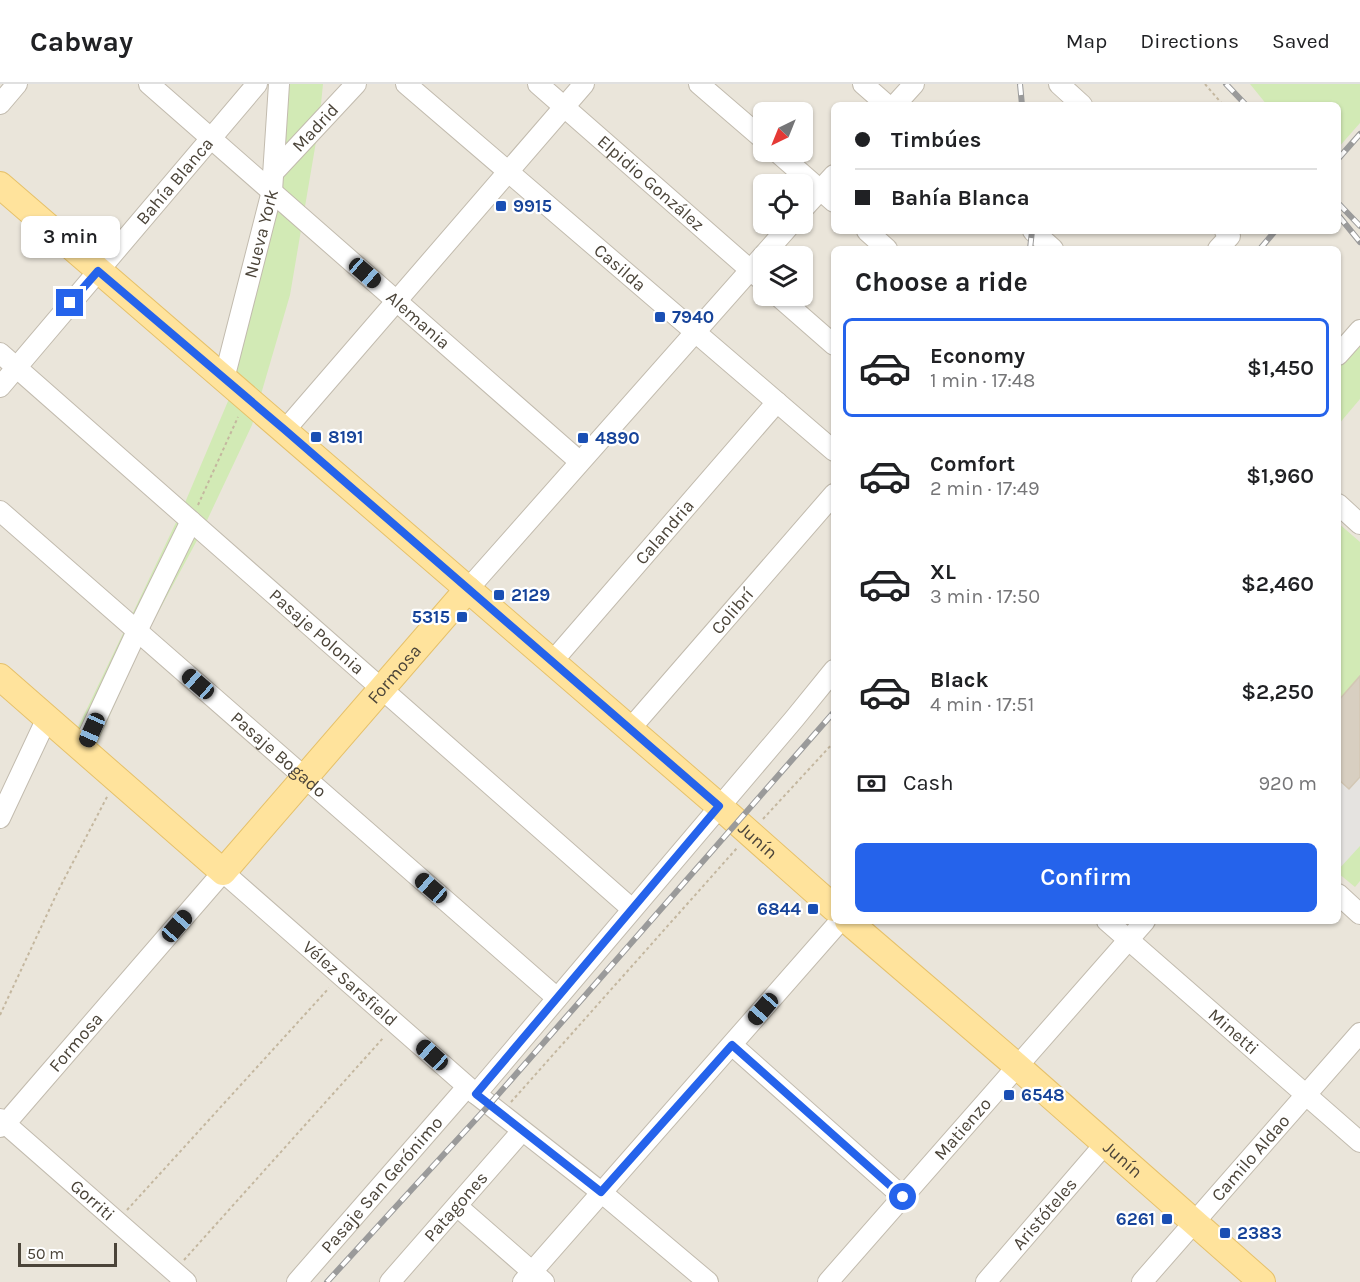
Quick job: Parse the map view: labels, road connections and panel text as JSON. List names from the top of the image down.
{
  "streets": {
    "main road": ["Formosa", "Junín", "Vélez Sarsfield"],
    "street": [
      "Madrid",
      "Bahía Blanca",
      "Elpidio González",
      "Nueva York",
      "Casilda",
      "Alemania",
      "Calandria",
      "Colibrí",
      "Pasaje Polonia",
      "Pasaje Bogado",
      "Minetti",
      "Matienzo",
      "Camilo Aldao",
      "Pasaje San Gerónimo",
      "Gorriti",
      "Patagones",
      "Aristóteles"
    ]
  },
  "crossings": [
    ["Madrid", "Nueva York"],
    ["Madrid", "Alemania"],
    ["Bahía Blanca", "Alemania"],
    ["Bahía Blanca", "Pasaje Polonia"],
    ["Bahía Blanca", "Junín"],
    ["Nueva York", "Alemania"],
    ["Nueva York", "Junín"],
    ["Casilda", "Calandria"],
    ["Casilda", "Formosa"],
    ["Alemania", "Formosa"],
    ["Calandria", "Junín"],
    ["Colibrí", "Junín"],
    ["Pasaje Polonia", "Formosa"],
    ["Pasaje Polonia", "Pasaje San Gerónimo"],
    ["Formosa", "Pasaje Bogado"],
    ["Formosa", "Junín"],
    ["Formosa", "Vélez Sarsfield"],
    ["Formosa", "Gorriti"],
    ["Pasaje Bogado", "Pasaje San Gerónimo"],
    ["Junín", "Matienzo"],
    ["Junín", "Camilo Aldao"],
    ["Junín", "Pasaje San Gerónimo"],
    ["Junín", "Aristóteles"],
    ["Vélez Sarsfield", "Pasaje San Gerónimo"],
    ["Vélez Sarsfield", "Patagones"],
    ["Minetti", "Matienzo"],
    ["Minetti", "Camilo Aldao"]
  ],
  "places": {
    "transit": [
      "9915",
      "7940",
      "8191",
      "4890",
      "2129",
      "5315",
      "6844",
      "6548",
      "6261",
      "2383"
    ]
  },
  "scale_bar": "50 m",
  "north": "bottom left",
  "page": {
    "header": "Cabway",
    "nav": ["Map", "Directions", "Saved"],
    "banner": ["Timbúes", "Bahía Blanca"],
    "bubble": "3 min",
    "heading": "Choose a ride",
    "list": [
      {
        "name": "Economy",
        "note": "1 min · 17:48",
        "value": "$1,450"
      },
      {
        "name": "Comfort",
        "note": "2 min · 17:49",
        "value": "$1,960"
      },
      {
        "name": "XL",
        "note": "3 min · 17:50",
        "value": "$2,460"
      },
      {
        "name": "Black",
        "note": "4 min · 17:51",
        "value": "$2,250"
      }
    ],
    "pay": ["Cash", "920 m"],
    "buttons": "Confirm",
    "scale": "50 m"
  }
}
